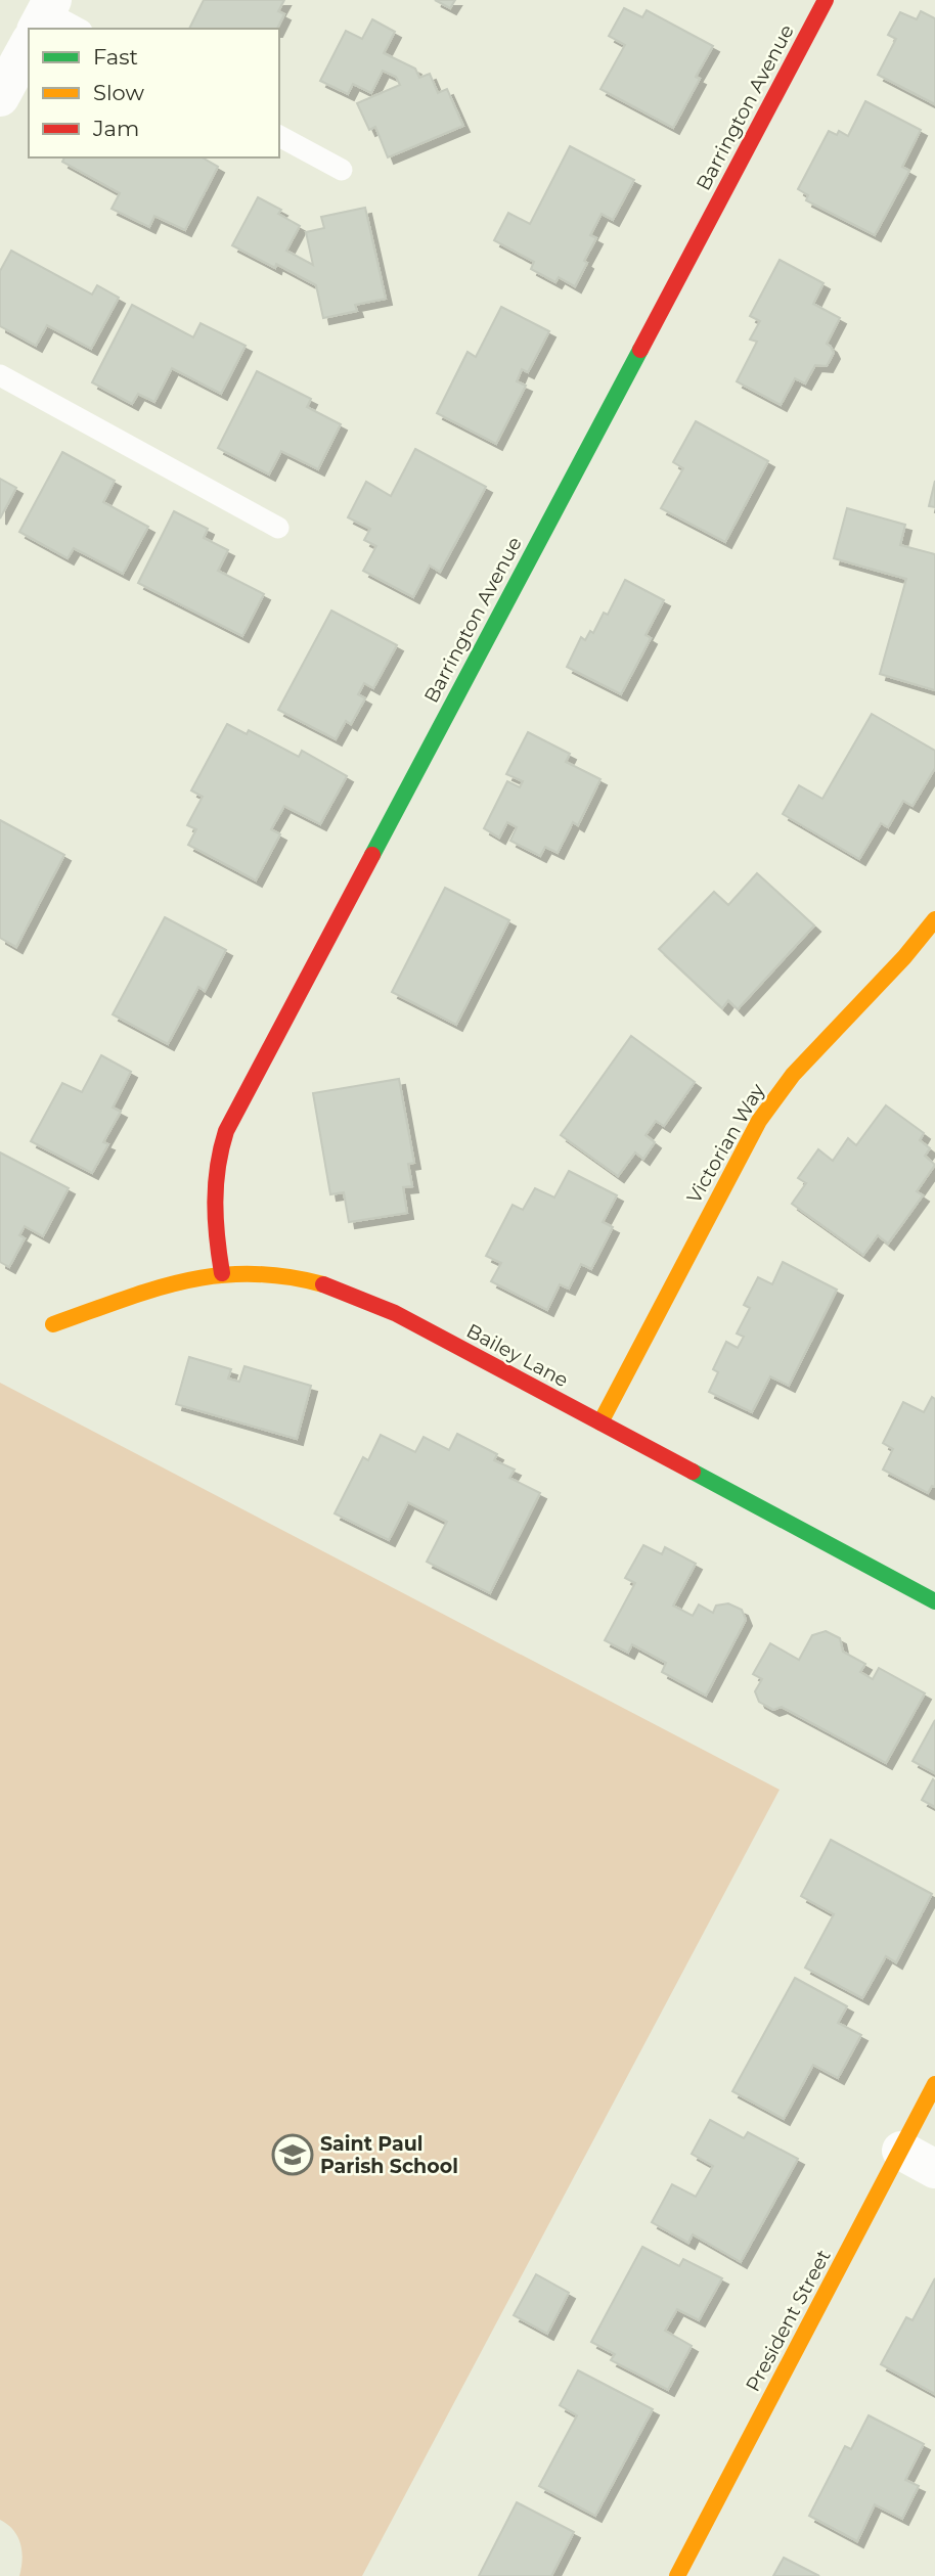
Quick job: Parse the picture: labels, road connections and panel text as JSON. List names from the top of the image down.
{
  "streets": {
    "street": [
      "Barrington Avenue",
      "Victorian Way",
      "Bailey Lane",
      "President Street"
    ]
  },
  "crossings": [
    ["Barrington Avenue", "Bailey Lane"],
    ["Victorian Way", "Bailey Lane"]
  ],
  "places": {
    "school or university": ["Saint Paul Parish School"]
  },
  "legend": ["Fast", "Slow", "Jam"]
}
